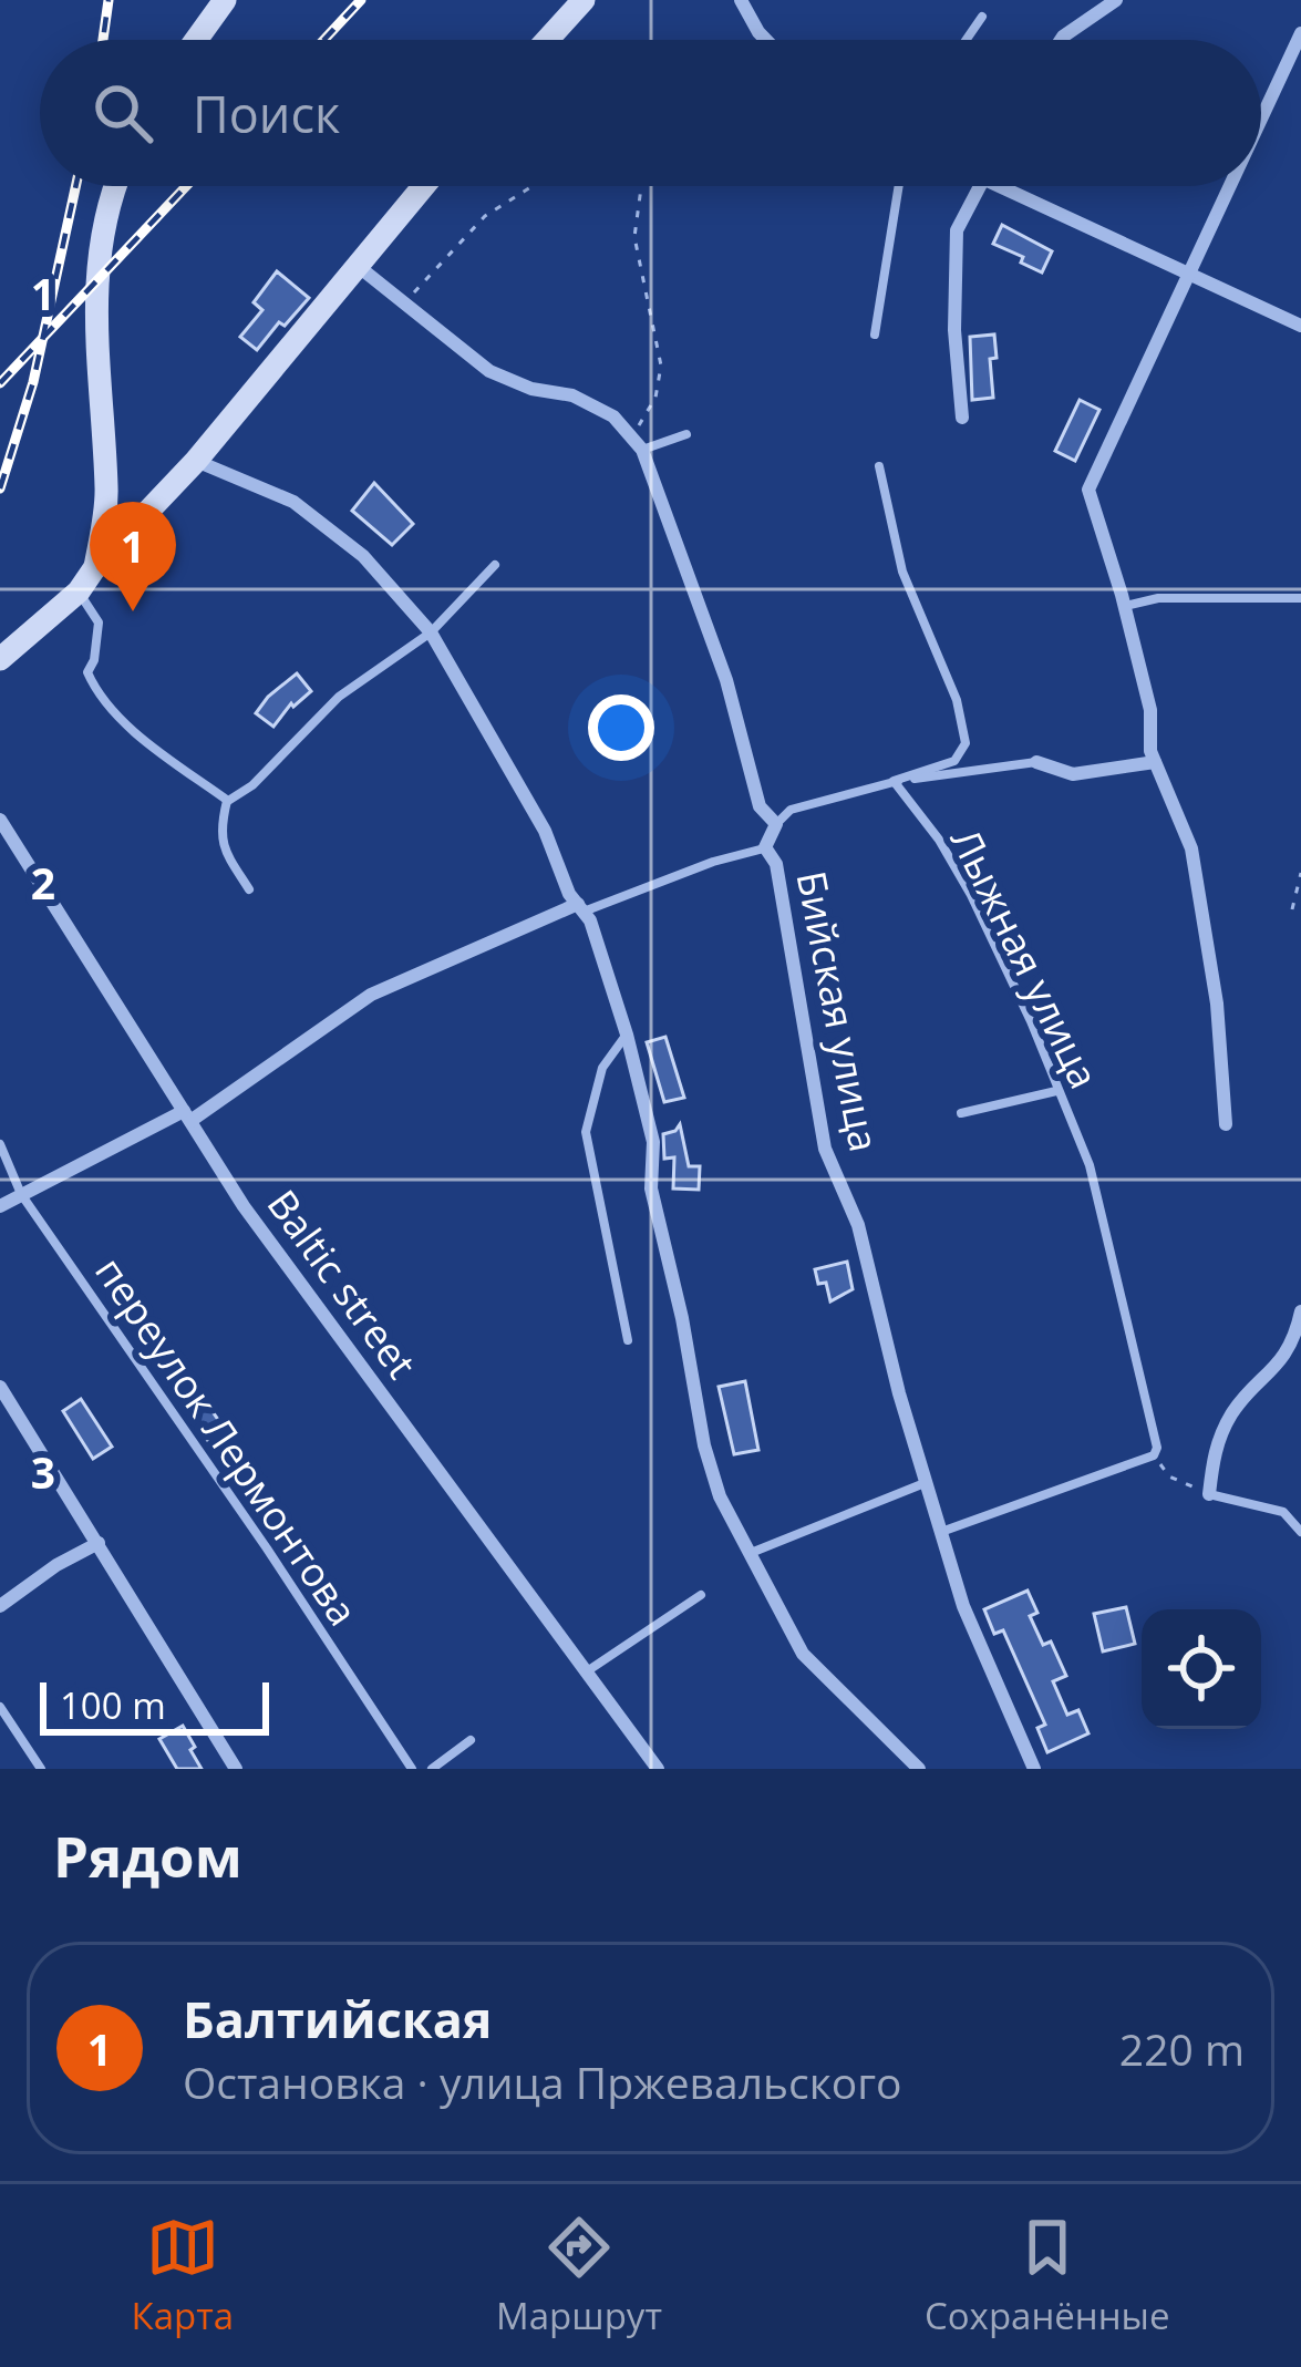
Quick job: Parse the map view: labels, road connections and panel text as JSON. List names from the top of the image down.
{
  "streets": {
    "street": ["Бийская улица", "Baltic street"],
    "lane": ["Лыжная улица", "переулок Лермонтова"]
  },
  "scale_bar": "100 m",
  "page": {
    "search": "Поиск",
    "pins": "1",
    "scale": "100 m",
    "heading": "Рядом",
    "list": [
      {
        "mark": "1",
        "name": "Балтийская",
        "note": "Остановка · улица Пржевальского",
        "value": "220 m"
      }
    ],
    "nav": ["Карта", "Маршрут", "Сохранённые"]
  },
  "grid": {
    "rows": ["1", "2", "3"]
  }
}
